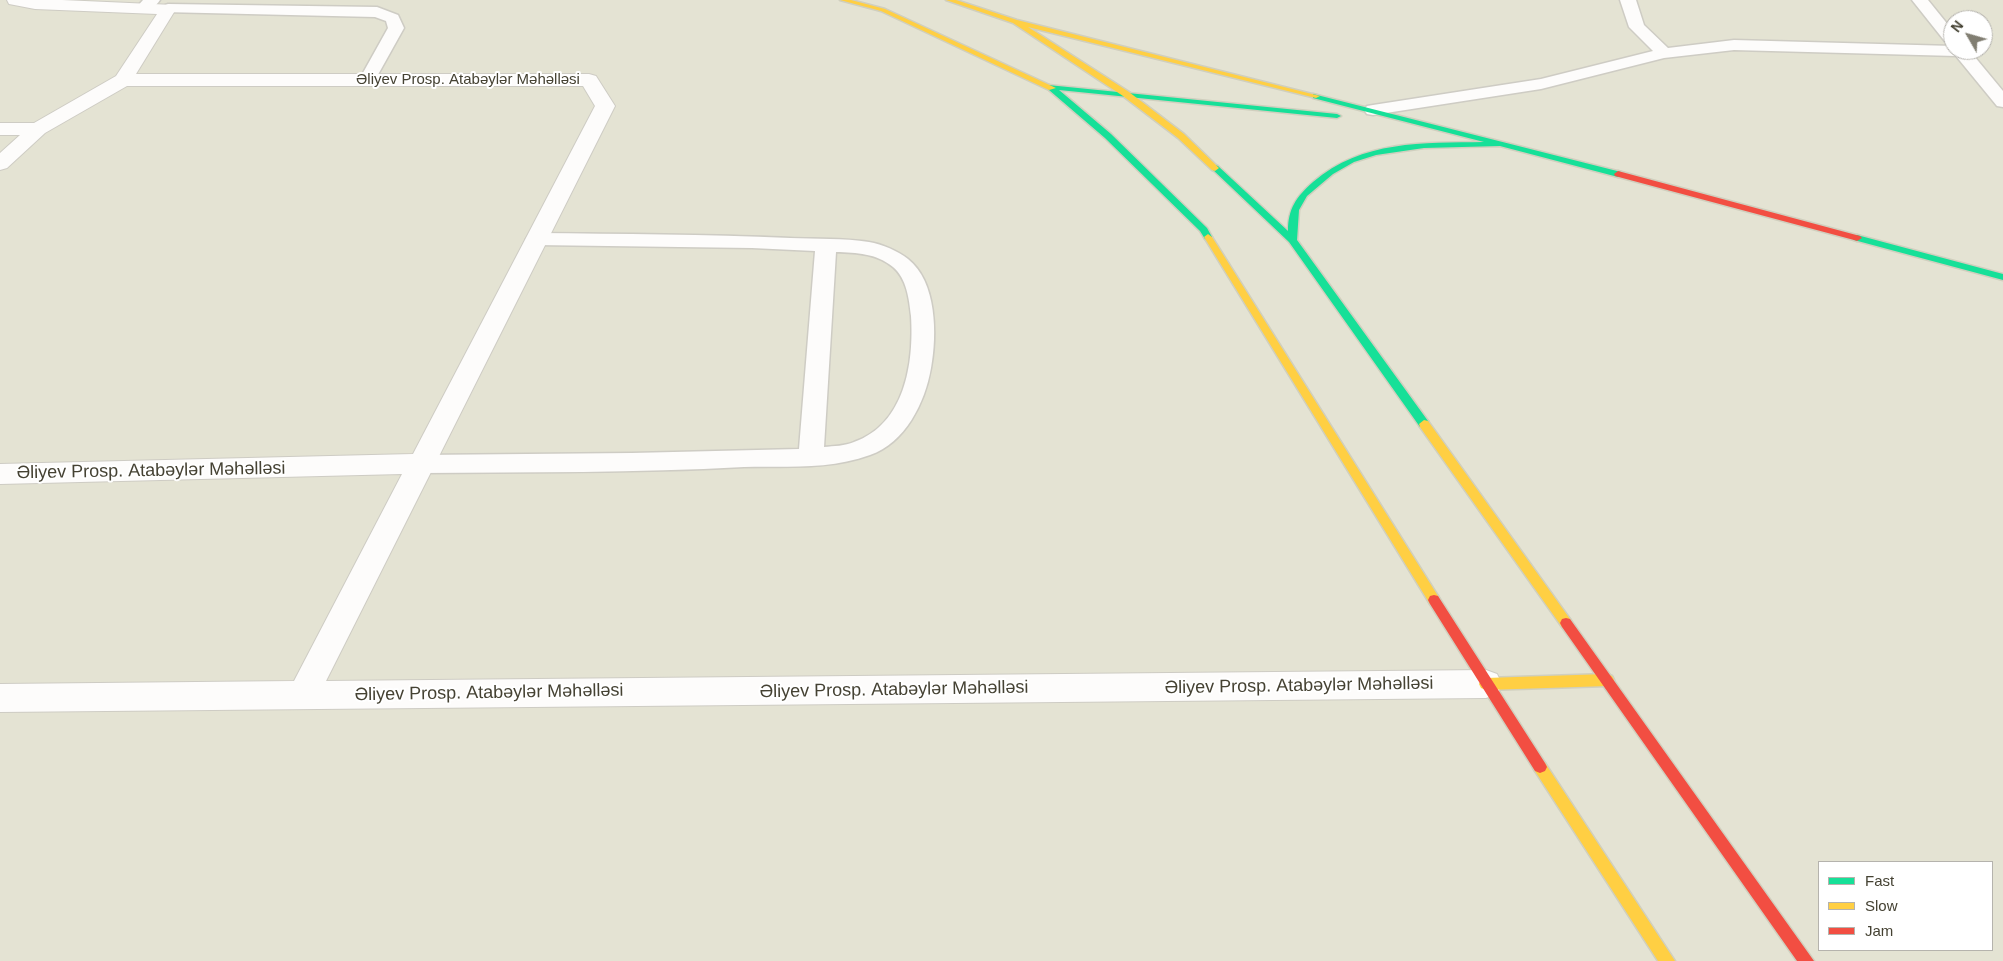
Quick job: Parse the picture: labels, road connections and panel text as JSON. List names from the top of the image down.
{
  "streets": {
    "street": ["Əliyev Prosp. Atabəylər Məhəlləsi"]
  },
  "legend": ["Fast", "Slow", "Jam"],
  "north": "top left"
}
